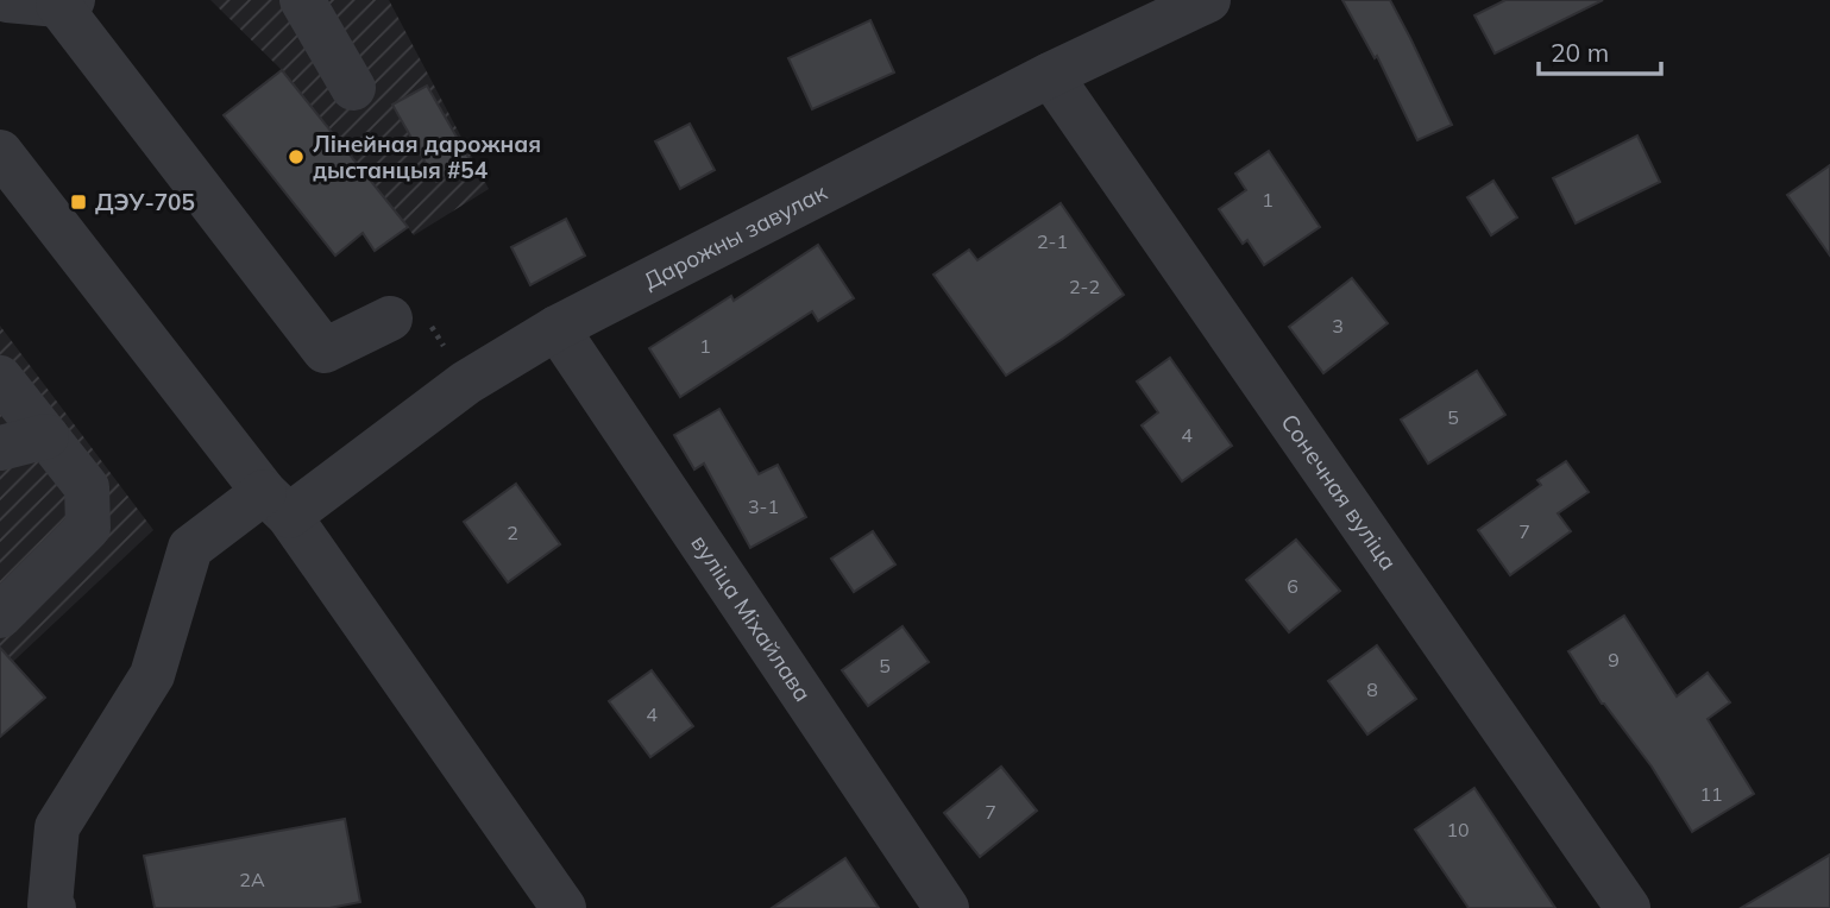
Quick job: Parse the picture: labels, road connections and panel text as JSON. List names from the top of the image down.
{
  "streets": {
    "street": ["Дарожны завулак", "Сонечная вуліца", "вуліца Міхайлава"]
  },
  "crossings": [
    ["Дарожны завулак", "Сонечная вуліца"],
    ["Дарожны завулак", "вуліца Міхайлава"]
  ],
  "places": {
    "other": ["Лінейная дарожная дыстанцыя #54"],
    "transit": ["ДЭУ-705"]
  },
  "house_numbers": [
    "1",
    "2-1",
    "2-2",
    "3",
    "1",
    "5",
    "4",
    "3-1",
    "7",
    "2",
    "6",
    "9",
    "5",
    "8",
    "4",
    "11",
    "7",
    "10",
    "2А"
  ],
  "scale_bar": "20 m"
}
